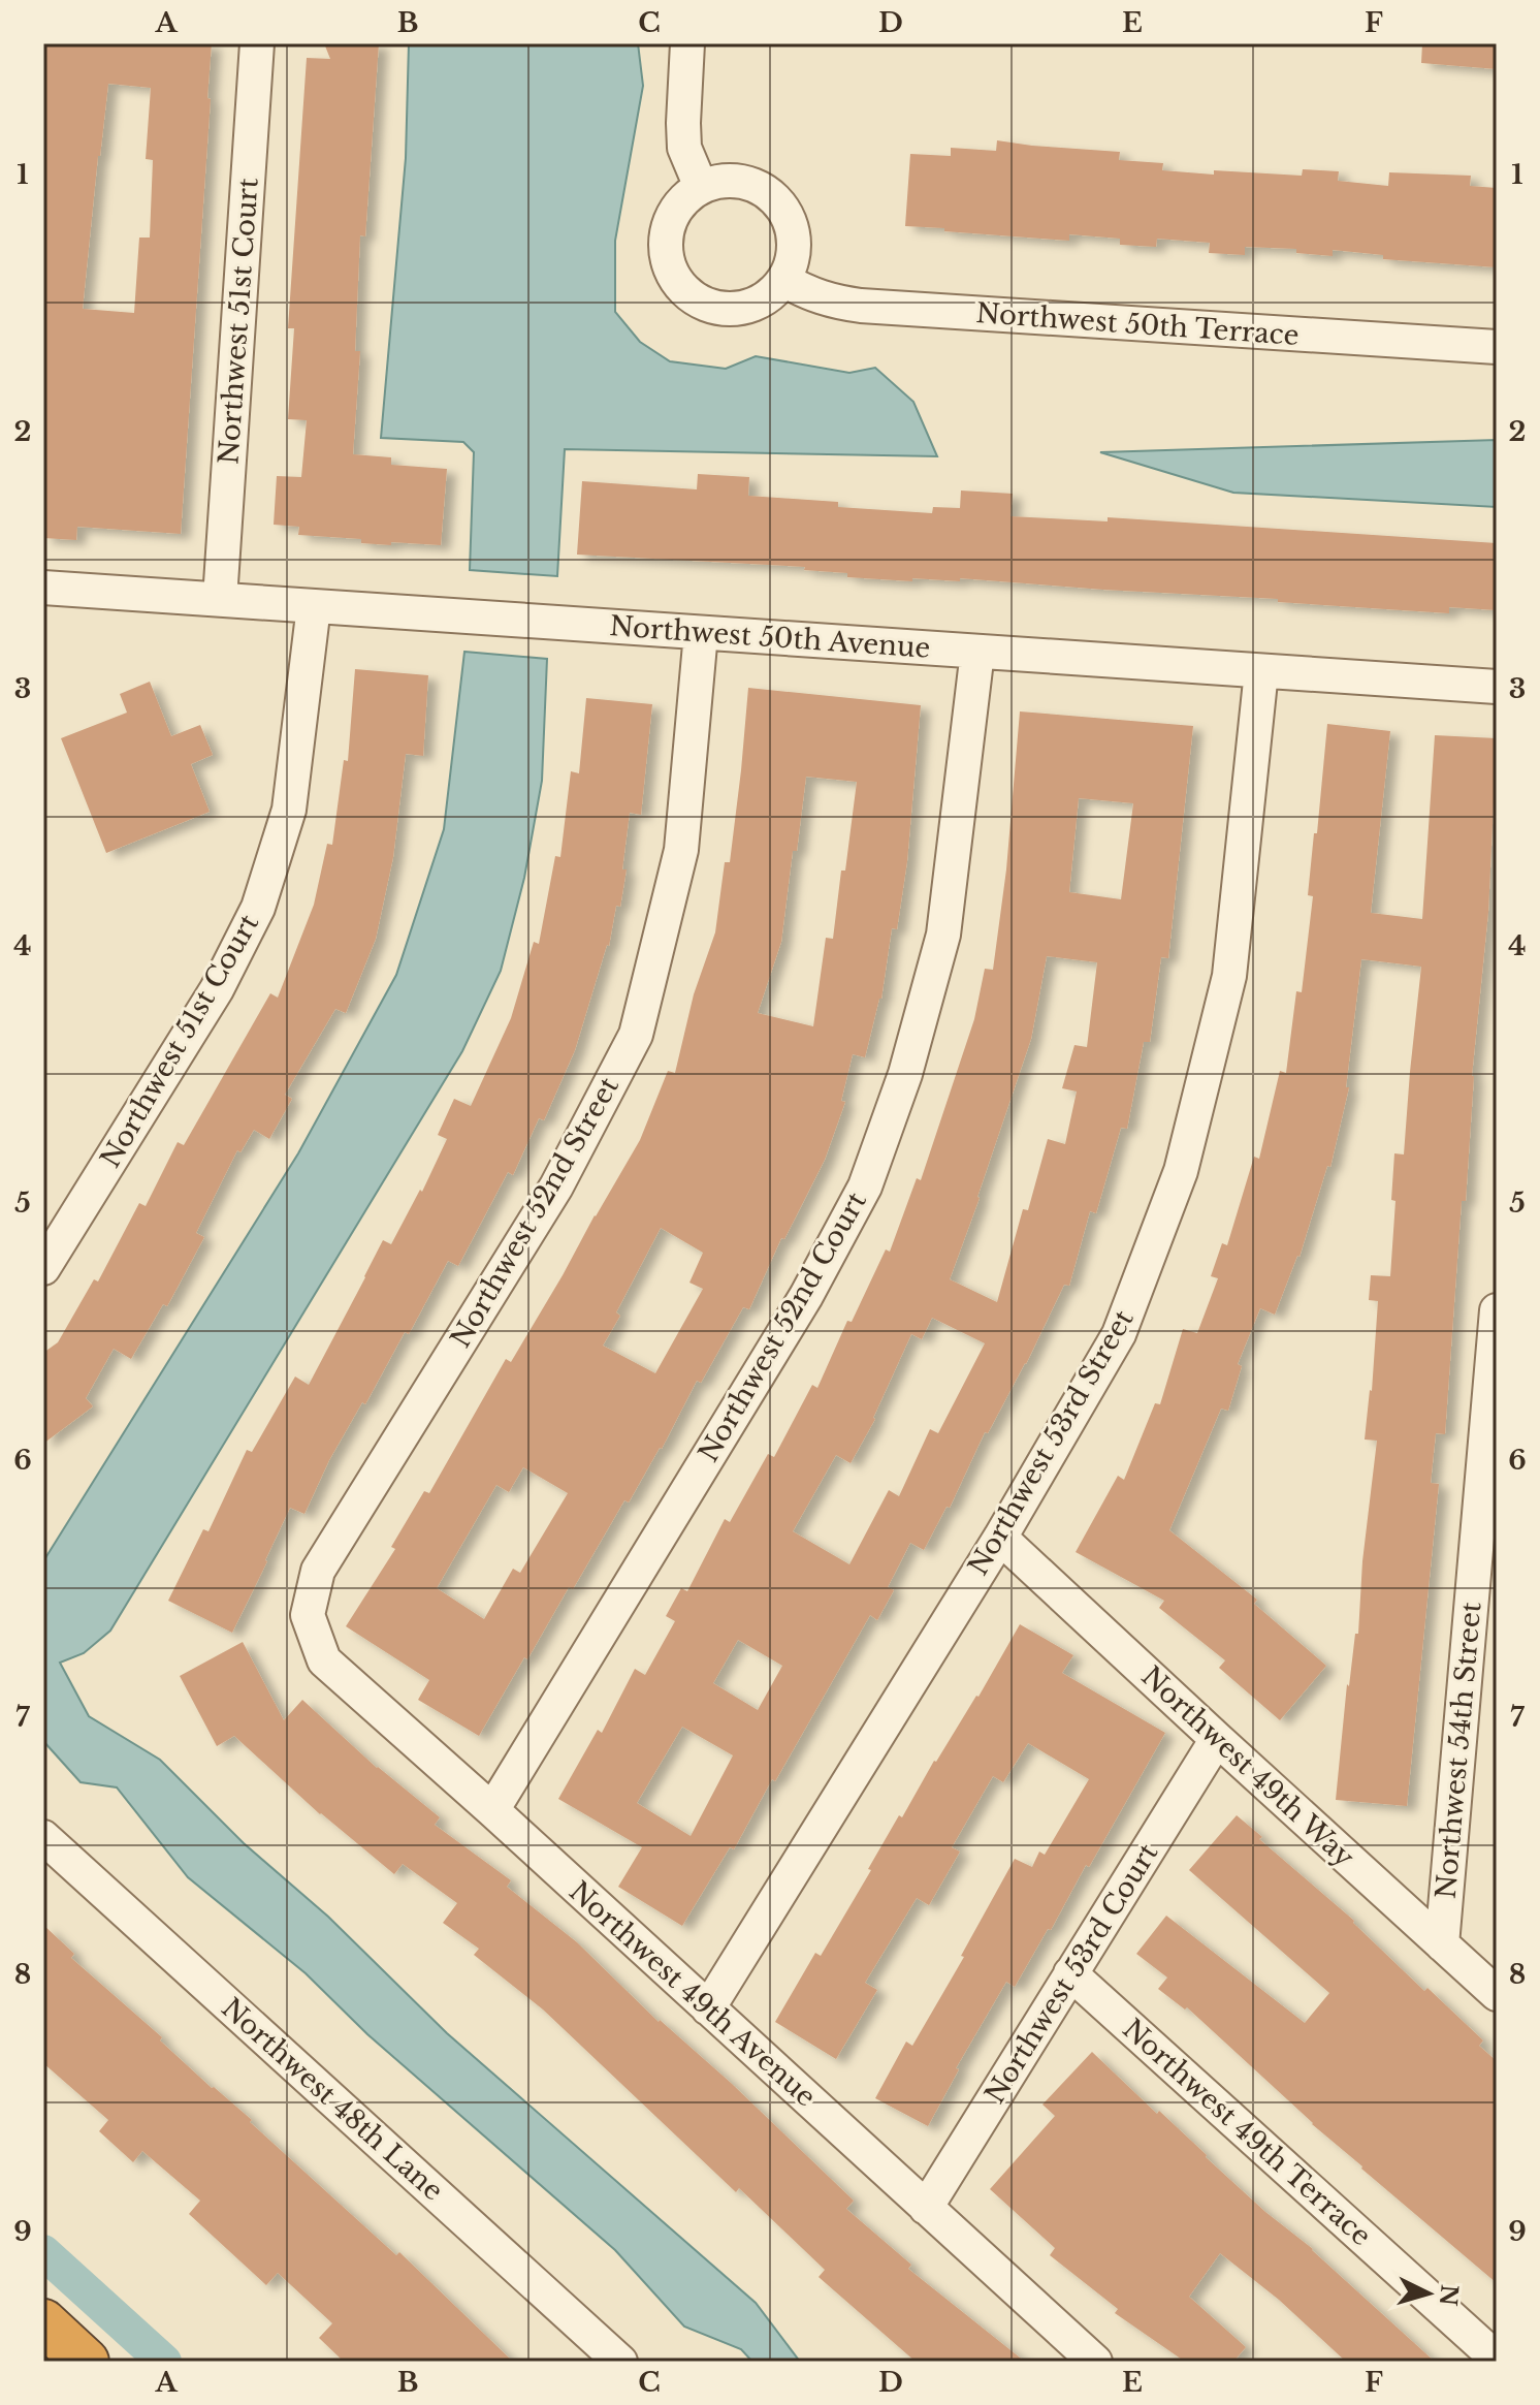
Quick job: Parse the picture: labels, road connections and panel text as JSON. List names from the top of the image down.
{
  "streets": {
    "street": [
      "Northwest 51st Court",
      "Northwest 50th Terrace",
      "Northwest 50th Avenue",
      "Northwest 52nd Street",
      "Northwest 52nd Court",
      "Northwest 53rd Street",
      "Northwest 54th Street",
      "Northwest 49th Way",
      "Northwest 53rd Court",
      "Northwest 49th Avenue",
      "Northwest 48th Lane",
      "Northwest 49th Terrace"
    ]
  },
  "crossings": [
    ["Northwest 51st Court", "Northwest 50th Avenue"],
    ["Northwest 50th Avenue", "Northwest 52nd Street"],
    ["Northwest 50th Avenue", "Northwest 52nd Court"],
    ["Northwest 50th Avenue", "Northwest 53rd Street"],
    ["Northwest 52nd Street", "Northwest 49th Avenue"],
    ["Northwest 52nd Court", "Northwest 49th Avenue"],
    ["Northwest 53rd Street", "Northwest 49th Way"],
    ["Northwest 53rd Street", "Northwest 49th Avenue"],
    ["Northwest 54th Street", "Northwest 49th Way"],
    ["Northwest 49th Way", "Northwest 53rd Court"],
    ["Northwest 53rd Court", "Northwest 49th Avenue"],
    ["Northwest 53rd Court", "Northwest 49th Terrace"]
  ],
  "north": "right",
  "grid": {
    "columns": [
      "A",
      "B",
      "C",
      "D",
      "E",
      "F"
    ],
    "rows": [
      "1",
      "2",
      "3",
      "4",
      "5",
      "6",
      "7",
      "8",
      "9"
    ]
  }
}
